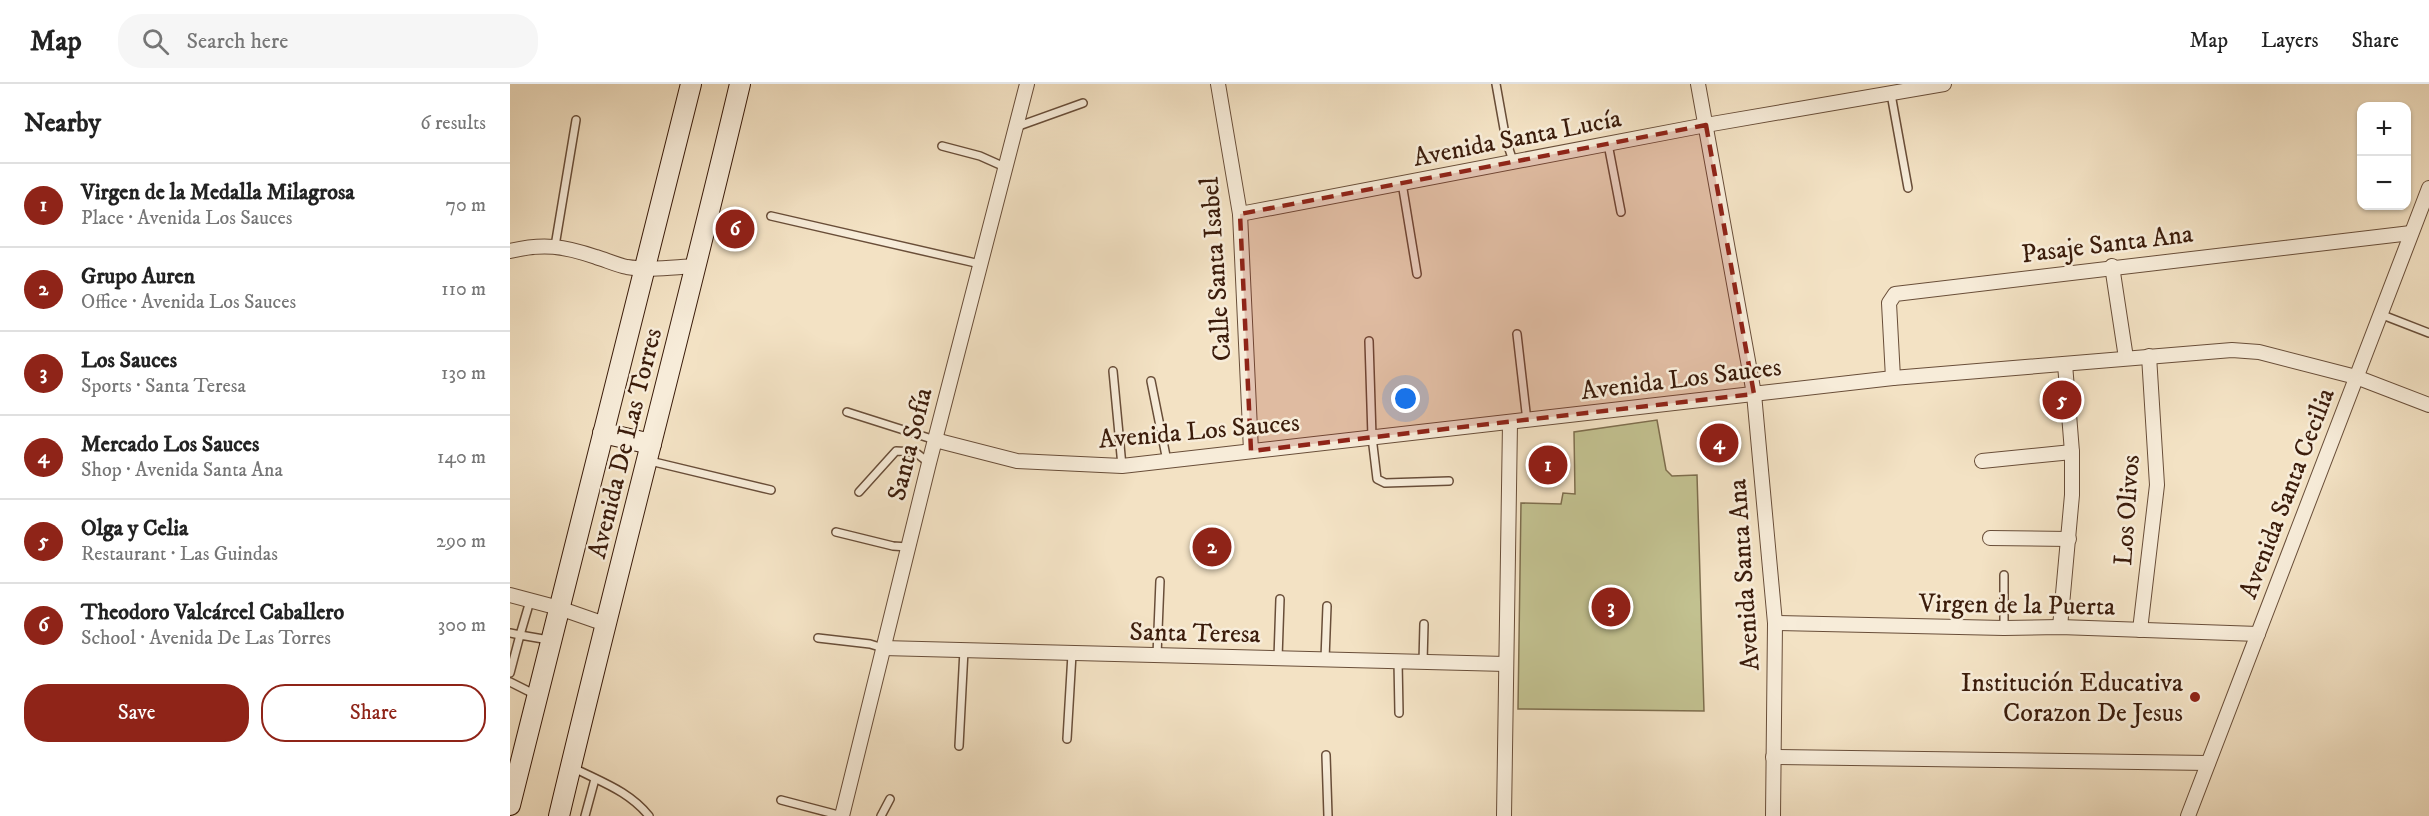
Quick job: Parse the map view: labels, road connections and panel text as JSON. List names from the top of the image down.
{
  "streets": {
    "main road": ["Avenida De Las Torres"],
    "street": [
      "Avenida Santa Lucía",
      "Pasaje Santa Ana",
      "Calle Santa Isabel",
      "Avenida Los Sauces",
      "Santa Sofía",
      "Avenida Santa Cecilia",
      "Los Olivos",
      "Avenida Santa Ana",
      "Virgen de la Puerta",
      "Santa Teresa"
    ]
  },
  "crossings": [
    ["Avenida Santa Lucía", "Calle Santa Isabel"],
    ["Avenida Santa Lucía", "Avenida Santa Ana"],
    ["Pasaje Santa Ana", "Avenida Los Sauces"],
    ["Pasaje Santa Ana", "Avenida Santa Cecilia"],
    ["Calle Santa Isabel", "Avenida Los Sauces"],
    ["Avenida Los Sauces", "Santa Sofía"],
    ["Avenida Los Sauces", "Avenida Santa Cecilia"],
    ["Avenida Los Sauces", "Los Olivos"],
    ["Avenida Los Sauces", "Avenida Santa Ana"],
    ["Santa Sofía", "Santa Teresa"],
    ["Avenida Santa Cecilia", "Virgen de la Puerta"],
    ["Los Olivos", "Virgen de la Puerta"],
    ["Avenida Santa Ana", "Virgen de la Puerta"]
  ],
  "places": ["Institución Educativa Corazon De Jesus"],
  "page": {
    "header": "Map",
    "search": "Search here",
    "nav": ["Map", "Layers", "Share"],
    "heading": ["Nearby", "6 results"],
    "map_buttons": ["+", "−"],
    "list": [
      {
        "mark": "1",
        "name": "Virgen de la Medalla Milagrosa",
        "note": "Place · Avenida Los Sauces",
        "value": "70 m"
      },
      {
        "mark": "2",
        "name": "Grupo Auren",
        "note": "Office · Avenida Los Sauces",
        "value": "110 m"
      },
      {
        "mark": "3",
        "name": "Los Sauces",
        "note": "Sports · Santa Teresa",
        "value": "130 m"
      },
      {
        "mark": "4",
        "name": "Mercado Los Sauces",
        "note": "Shop · Avenida Santa Ana",
        "value": "140 m"
      },
      {
        "mark": "5",
        "name": "Olga y Celia",
        "note": "Restaurant · Las Guindas",
        "value": "290 m"
      },
      {
        "mark": "6",
        "name": "Theodoro Valcárcel Caballero",
        "note": "School · Avenida De Las Torres",
        "value": "300 m"
      }
    ],
    "pins": [
      "6",
      "5",
      "4",
      "1",
      "2",
      "3"
    ],
    "buttons": ["Save", "Share"]
  }
}
